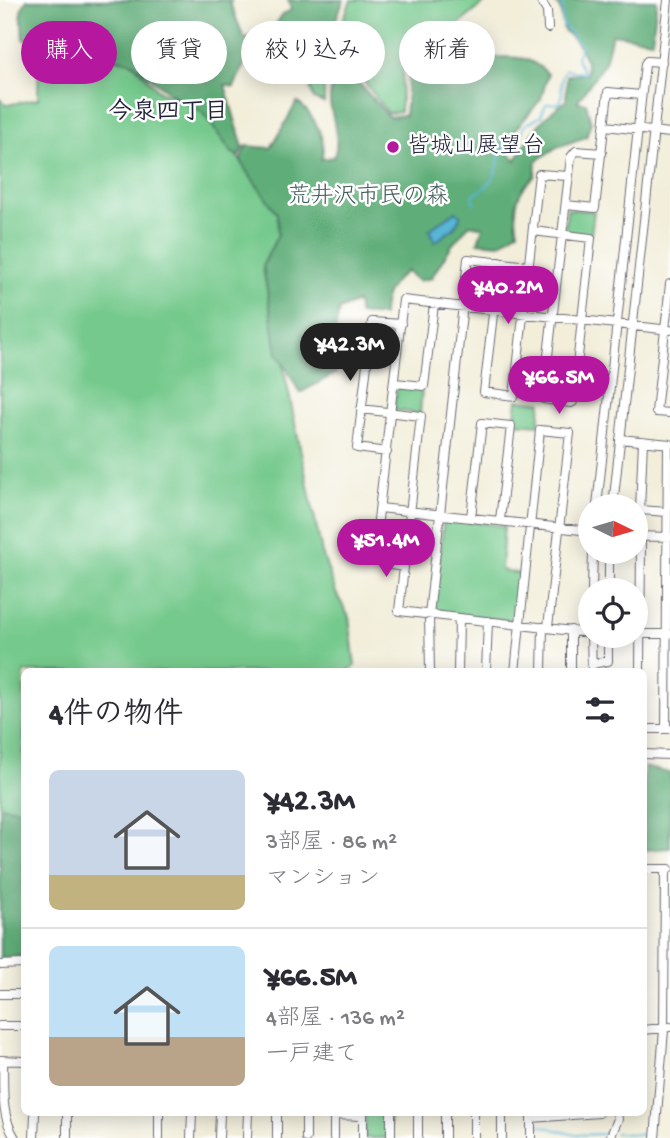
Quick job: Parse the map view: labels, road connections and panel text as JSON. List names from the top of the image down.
{
  "districts": ["今泉四丁目"],
  "parks": ["荒井沢市民の森"],
  "places": ["皆城山展望台"],
  "north": "right",
  "page": {
    "chip": [
      "購入",
      "賃貸",
      "絞り込み",
      "新着"
    ],
    "price": [
      "¥40.2M",
      "¥42.3M",
      "¥66.5M",
      "¥51.4M"
    ],
    "heading": "4件の物件",
    "list": [
      {
        "name": "¥42.3M",
        "note": "3部屋 · 86 m² · マンション"
      },
      {
        "name": "¥66.5M",
        "note": "4部屋 · 136 m² · 一戸建て"
      }
    ]
  }
}
